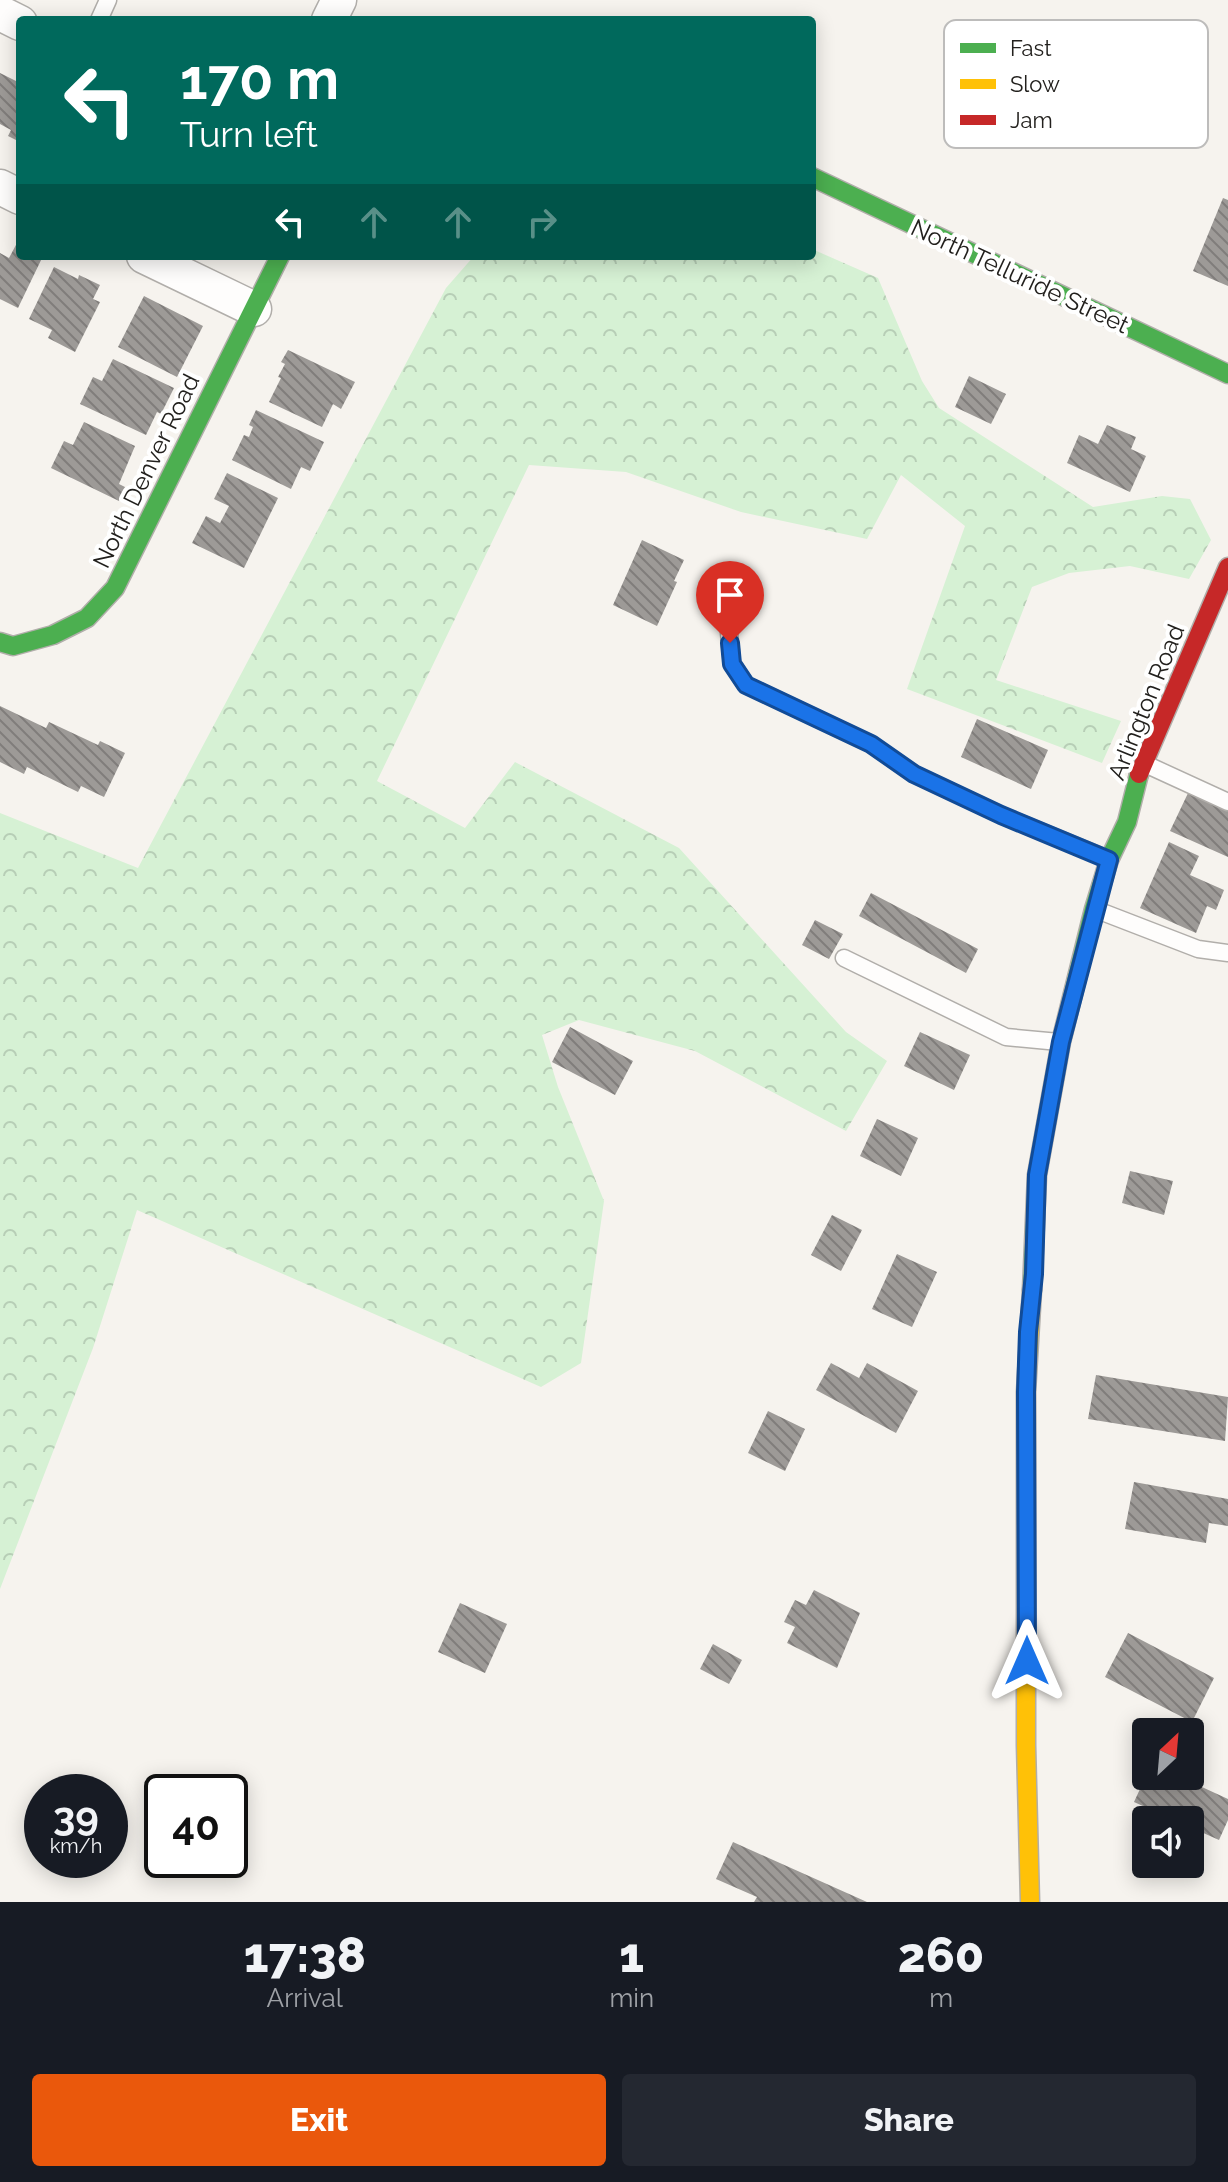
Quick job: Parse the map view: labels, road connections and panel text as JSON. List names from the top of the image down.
{
  "streets": {
    "street": ["North Telluride Street", "North Denver Road", "Arlington Road"]
  },
  "legend": ["Fast", "Slow", "Jam"],
  "north": "top right",
  "page": {
    "turn": ["170 m", "Turn left"],
    "speed": "39 km/h",
    "limit": "40",
    "eta": [
      "17:38",
      "Arrival",
      "1",
      "min",
      "260",
      "m"
    ],
    "buttons": ["Exit", "Share"]
  }
}
